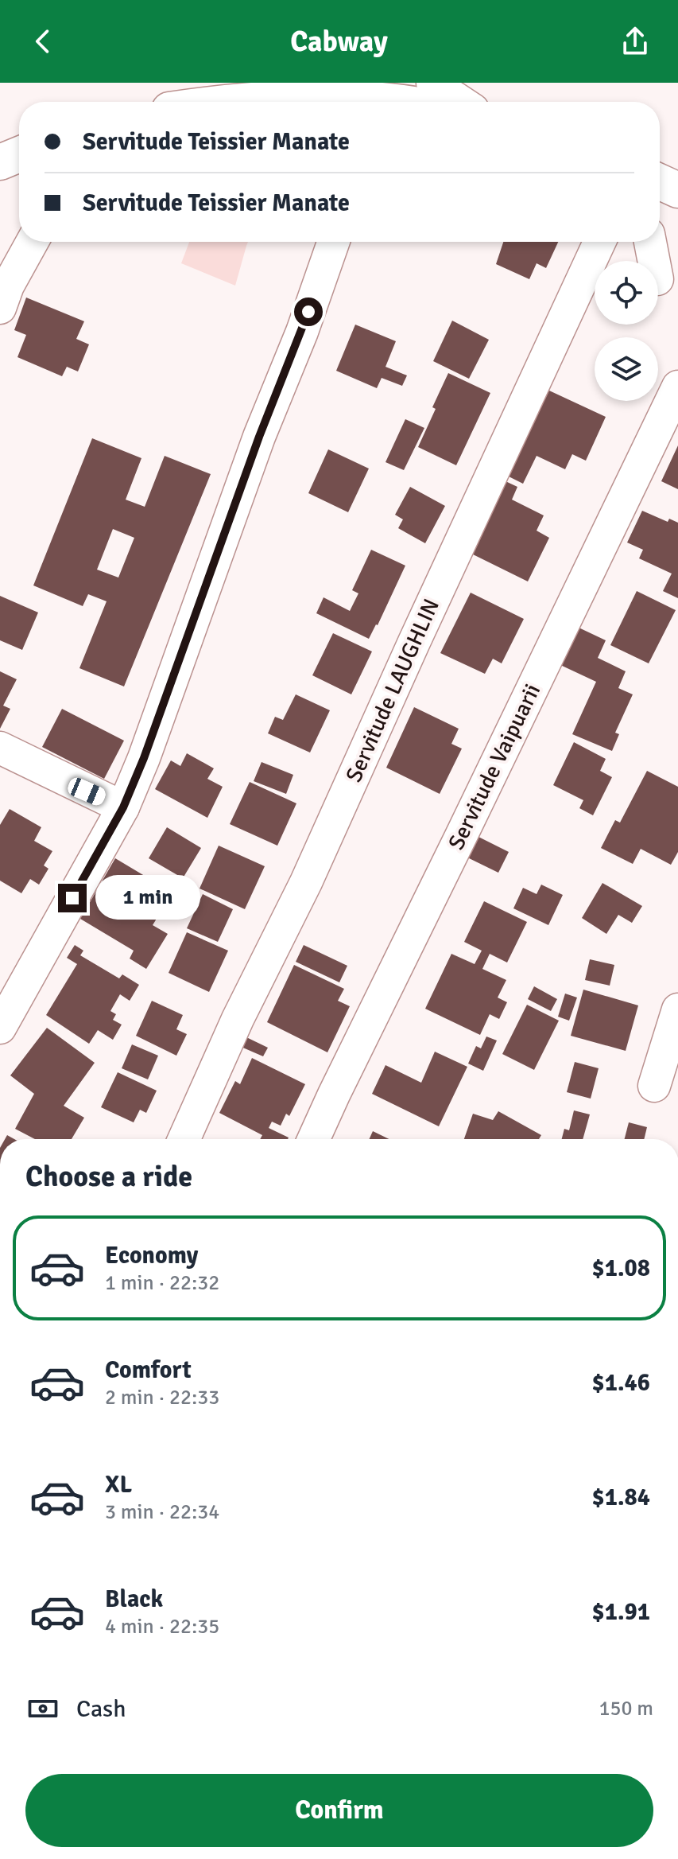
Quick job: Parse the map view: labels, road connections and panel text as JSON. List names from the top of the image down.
{
  "streets": {
    "street": ["Servitude LAUGHLIN", "Servitude Vaipuarii"]
  },
  "page": {
    "header": "Cabway",
    "banner": ["Servitude Teissier Manate", "Servitude Teissier Manate"],
    "bubble": "1 min",
    "heading": "Choose a ride",
    "list": [
      {
        "name": "Economy",
        "note": "1 min · 22:32",
        "value": "$1.08"
      },
      {
        "name": "Comfort",
        "note": "2 min · 22:33",
        "value": "$1.46"
      },
      {
        "name": "XL",
        "note": "3 min · 22:34",
        "value": "$1.84"
      },
      {
        "name": "Black",
        "note": "4 min · 22:35",
        "value": "$1.91"
      }
    ],
    "pay": ["Cash", "150 m"],
    "buttons": "Confirm"
  }
}
